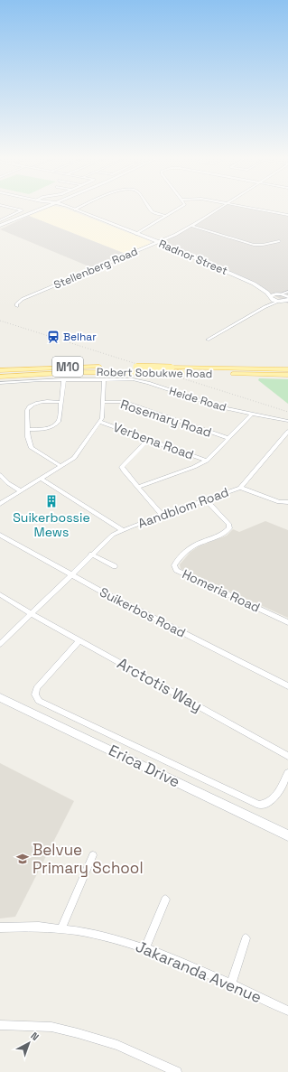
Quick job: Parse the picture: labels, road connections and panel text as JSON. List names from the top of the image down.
{
  "streets": {
    "main road": [
      "Radnor Street",
      "M10",
      "Robert Sobukwe Road",
      "Erica Drive"
    ],
    "street": [
      "Stellenberg Road",
      "Heide Road",
      "Rosemary Road",
      "Verbena Road",
      "Aandblom Road",
      "Homeria Road",
      "Suikerbos Road",
      "Arctotis Way",
      "Jakaranda Avenue"
    ]
  },
  "crossings": [
    ["Radnor Street", "Stellenberg Road"],
    ["Aandblom Road", "Homeria Road"],
    ["Aandblom Road", "Suikerbos Road"],
    ["Aandblom Road", "Arctotis Way"]
  ],
  "places": {
    "station": ["Belhar"],
    "building": ["Suikerbossie Mews"],
    "school or university": ["Belvue Primary School"]
  },
  "north": "top right"
}
